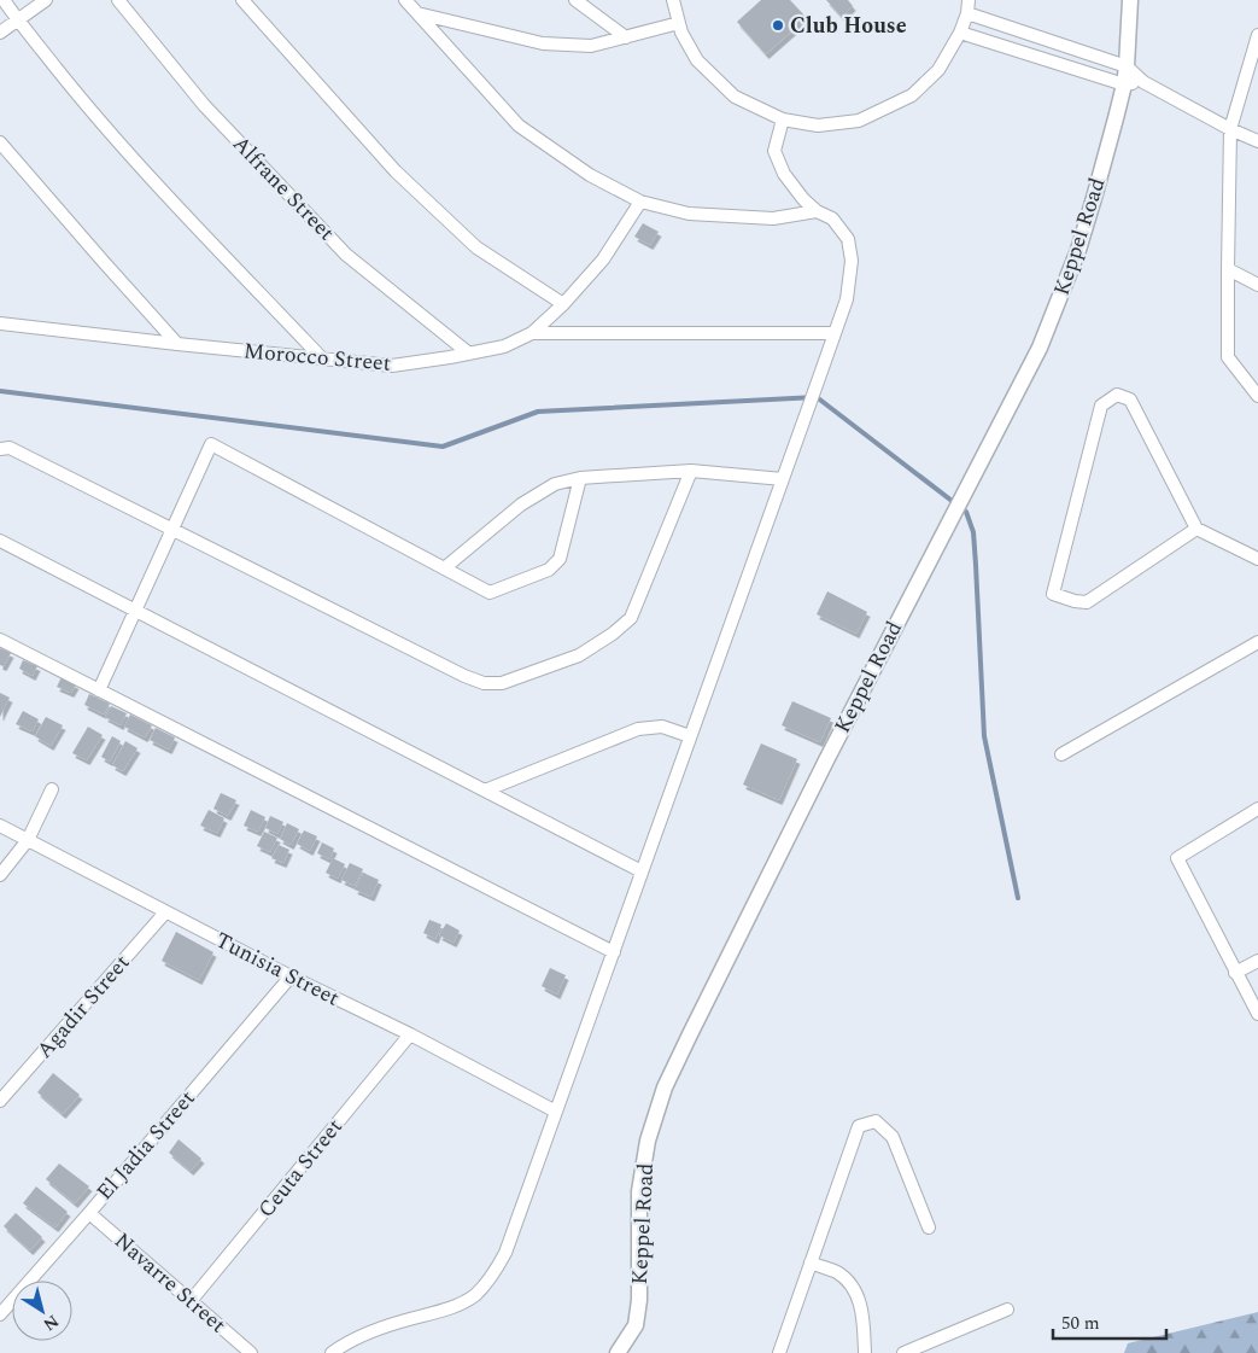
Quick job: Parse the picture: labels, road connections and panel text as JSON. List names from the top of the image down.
{
  "streets": {
    "street": [
      "Alfrane Street",
      "Keppel Road",
      "Morocco Street",
      "Tunisia Street",
      "Agadir Street",
      "El Jadia Street",
      "Ceuta Street",
      "Navarre Street"
    ]
  },
  "crossings": [
    ["Alfrane Street", "Morocco Street"],
    ["Tunisia Street", "Agadir Street"],
    ["Tunisia Street", "El Jadia Street"],
    ["Tunisia Street", "Ceuta Street"],
    ["El Jadia Street", "Navarre Street"],
    ["Ceuta Street", "Navarre Street"]
  ],
  "places": ["Club House"],
  "scale_bar": "50 m",
  "north": "bottom right"
}
